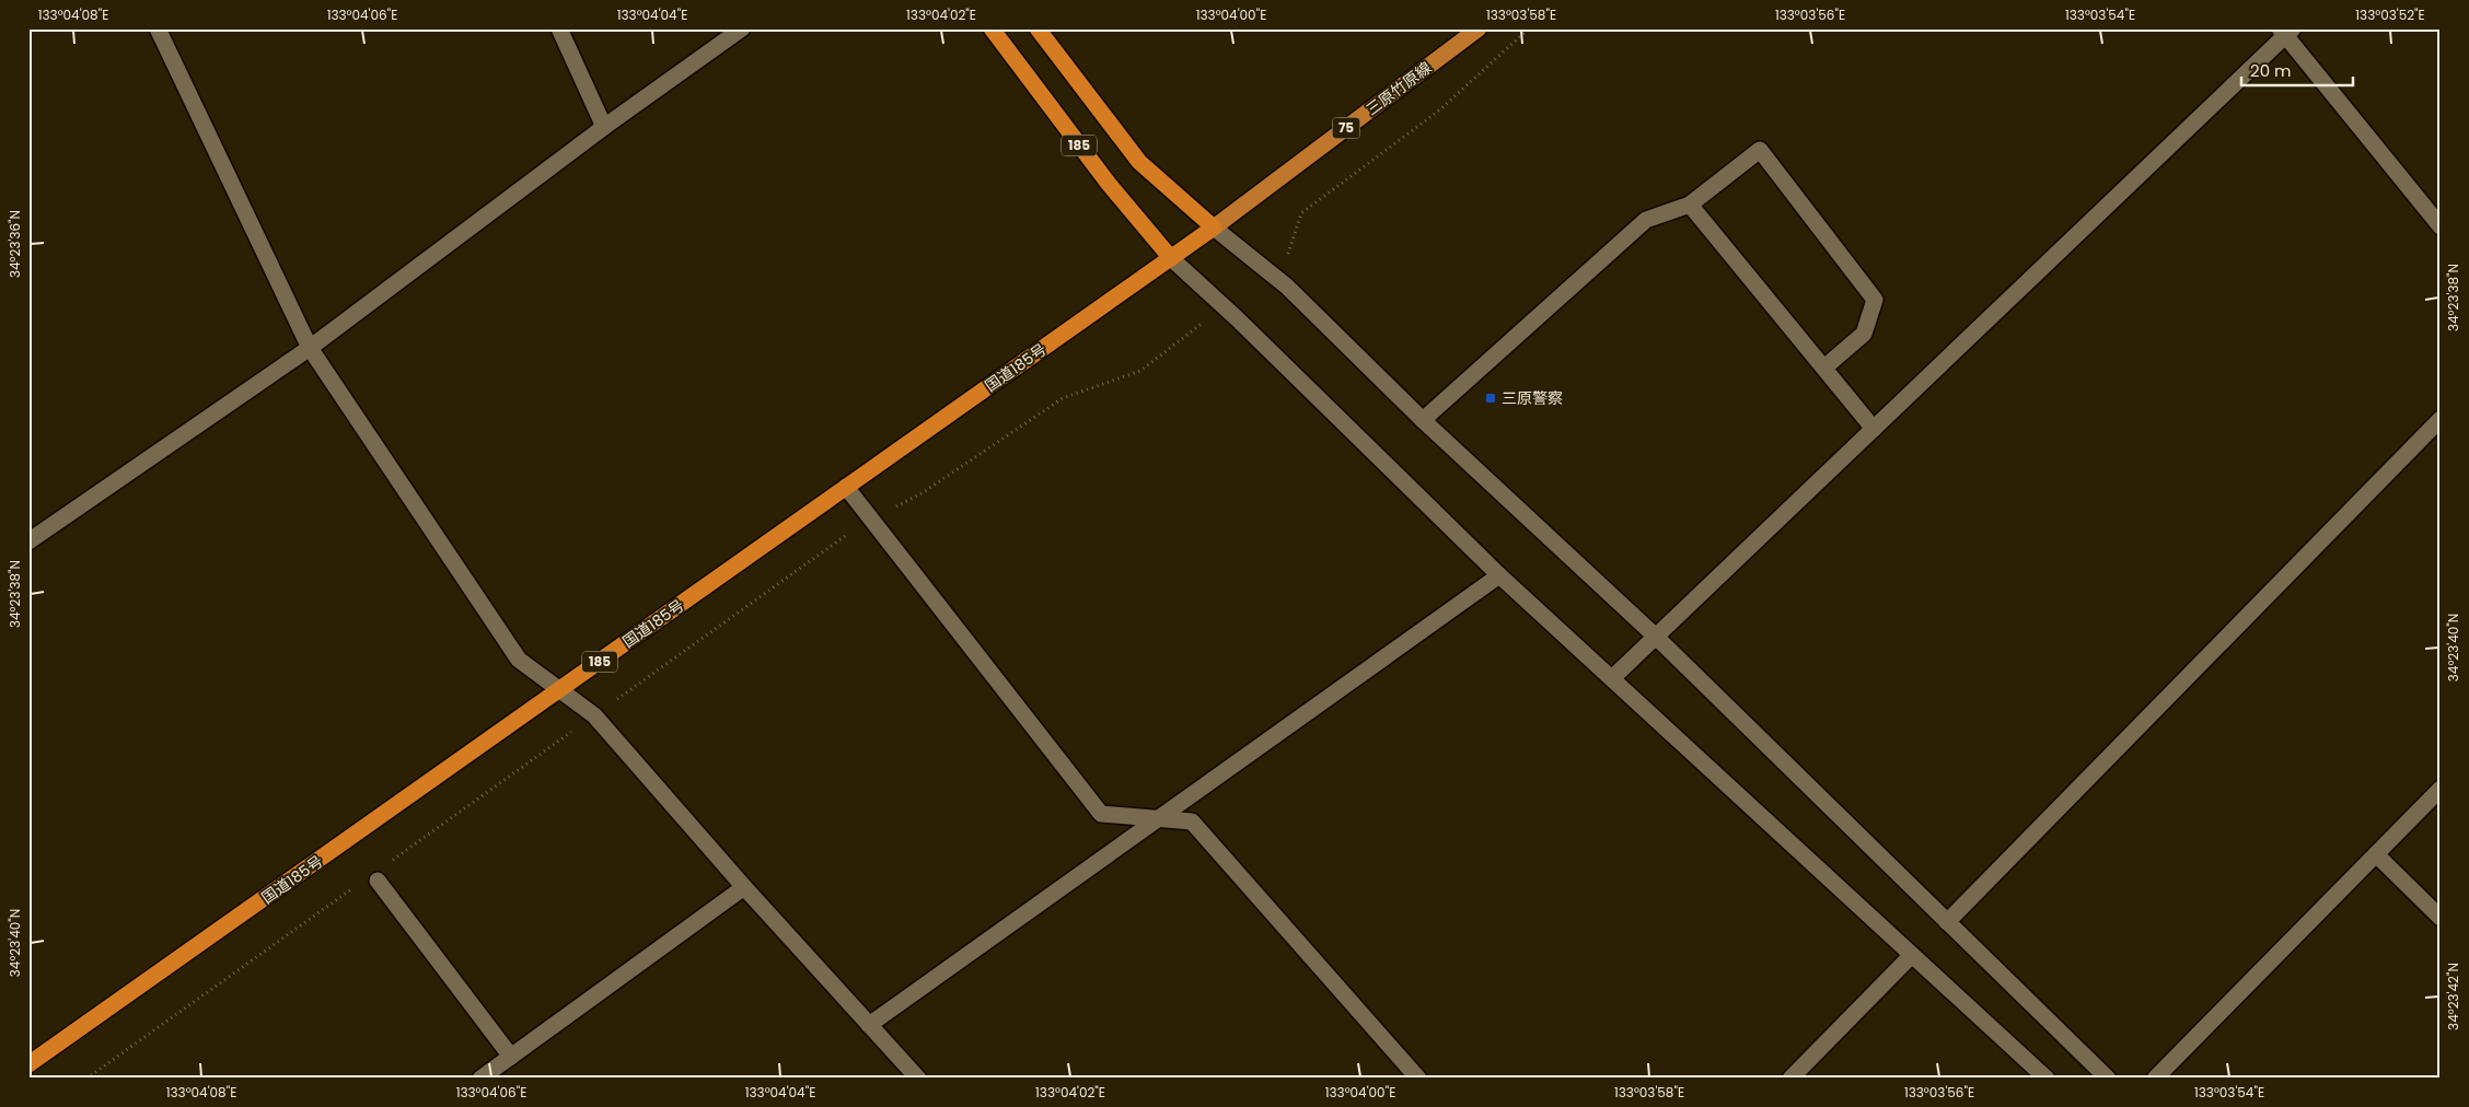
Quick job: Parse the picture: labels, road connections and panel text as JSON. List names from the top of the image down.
{
  "streets": {
    "highway": ["185", "国道185号"],
    "main road": ["三原竹原線", "75"]
  },
  "crossings": [
    ["三原竹原線", "185"],
    ["三原竹原線", "国道185号"],
    ["185", "国道185号"]
  ],
  "places": {
    "transit": ["三原警察"]
  },
  "scale_bar": "20 m",
  "coordinates": [
    "133°04'08\"E",
    "133°04'06\"E",
    "133°04'04\"E",
    "133°04'02\"E",
    "133°04'00\"E",
    "133°03'58\"E",
    "133°03'56\"E",
    "133°03'54\"E",
    "133°03'52\"E",
    "34°23'36\"N",
    "34°23'38\"N",
    "34°23'40\"N",
    "34°23'42\"N"
  ]
}
